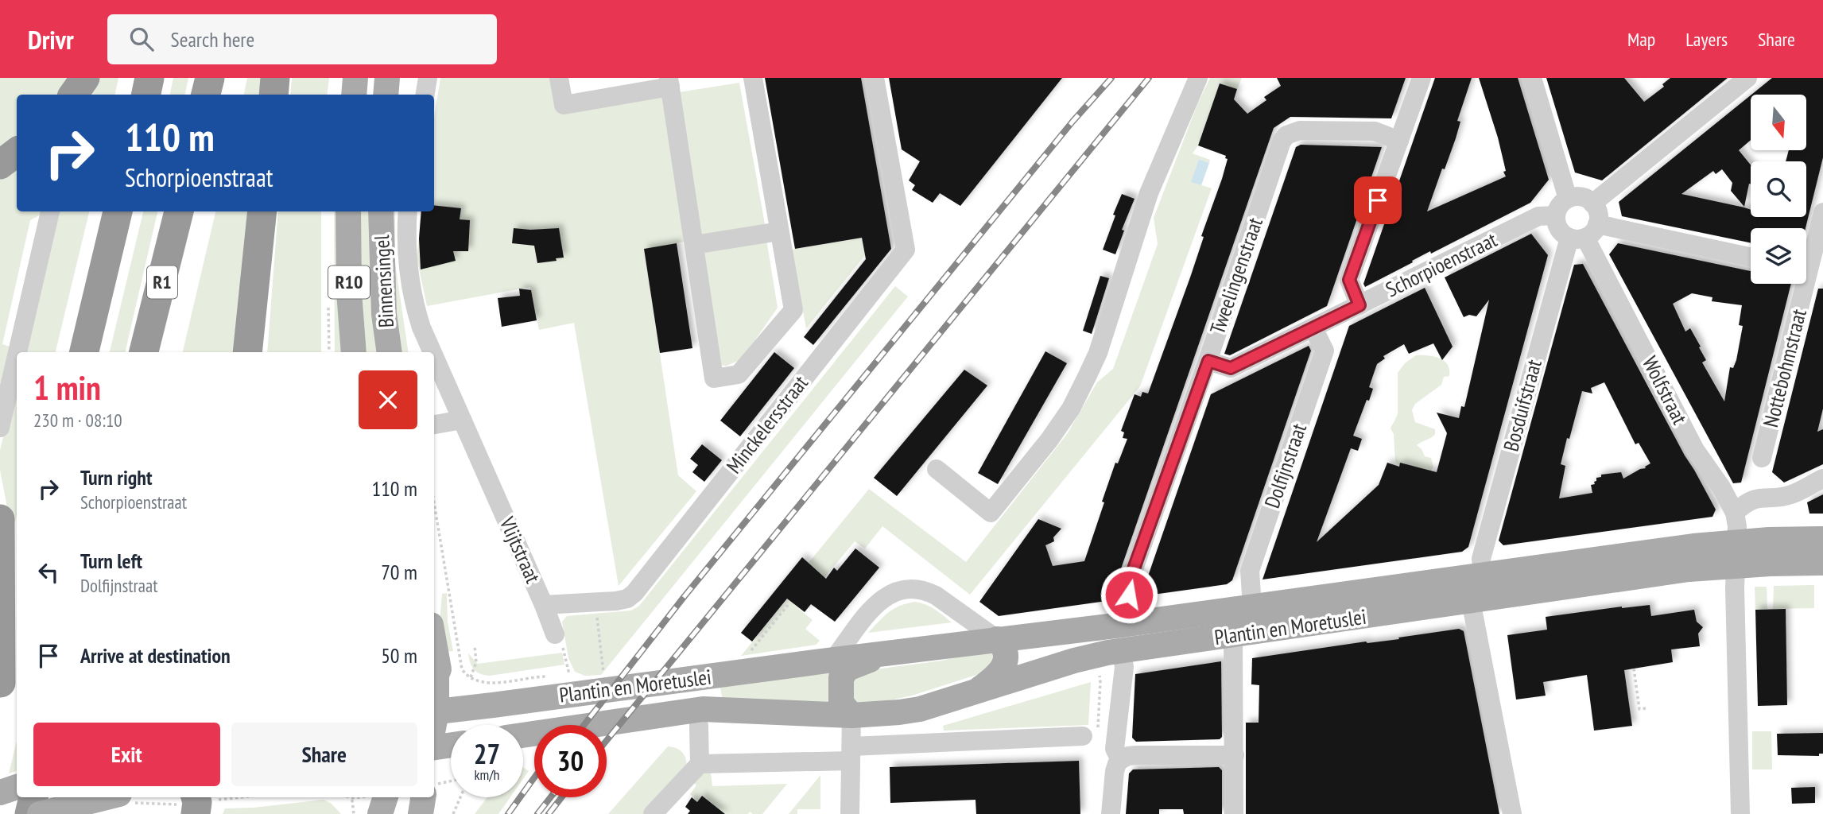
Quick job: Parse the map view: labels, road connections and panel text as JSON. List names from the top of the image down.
{
  "streets": {
    "highway": ["R1"],
    "main road": ["Binnensingel", "R10", "Plantin en Moretuslei"],
    "street": [
      "Schorpioenstraat",
      "Tweelingenstraat",
      "Nottebohmstraat",
      "Wolfstraat",
      "Bosduifstraat",
      "Minckelersstraat",
      "Dolfijnstraat",
      "Vlijtstraat"
    ]
  },
  "crossings": [
    ["Schorpioenstraat", "Tweelingenstraat"],
    ["Schorpioenstraat", "Wolfstraat"],
    ["Schorpioenstraat", "Bosduifstraat"],
    ["Schorpioenstraat", "Dolfijnstraat"],
    ["Tweelingenstraat", "Plantin en Moretuslei"],
    ["Wolfstraat", "Bosduifstraat"],
    ["Wolfstraat", "Plantin en Moretuslei"],
    ["Bosduifstraat", "Plantin en Moretuslei"],
    ["Minckelersstraat", "Vlijtstraat"],
    ["Dolfijnstraat", "Plantin en Moretuslei"]
  ],
  "north": "bottom",
  "page": {
    "header": "Drivr",
    "search": "Search here",
    "nav": ["Map", "Layers", "Share"],
    "turn": ["110 m", "Schorpioenstraat"],
    "heading": ["1 min", "230 m · 08:10"],
    "list": [
      {
        "name": "Turn right",
        "note": "Schorpioenstraat",
        "value": "110 m"
      },
      {
        "name": "Turn left",
        "note": "Dolfijnstraat",
        "value": "70 m"
      },
      {
        "name": "Arrive at destination",
        "value": "50 m"
      }
    ],
    "buttons": ["Exit", "Share"],
    "speed": "27 km/h",
    "limit": "30"
  }
}
